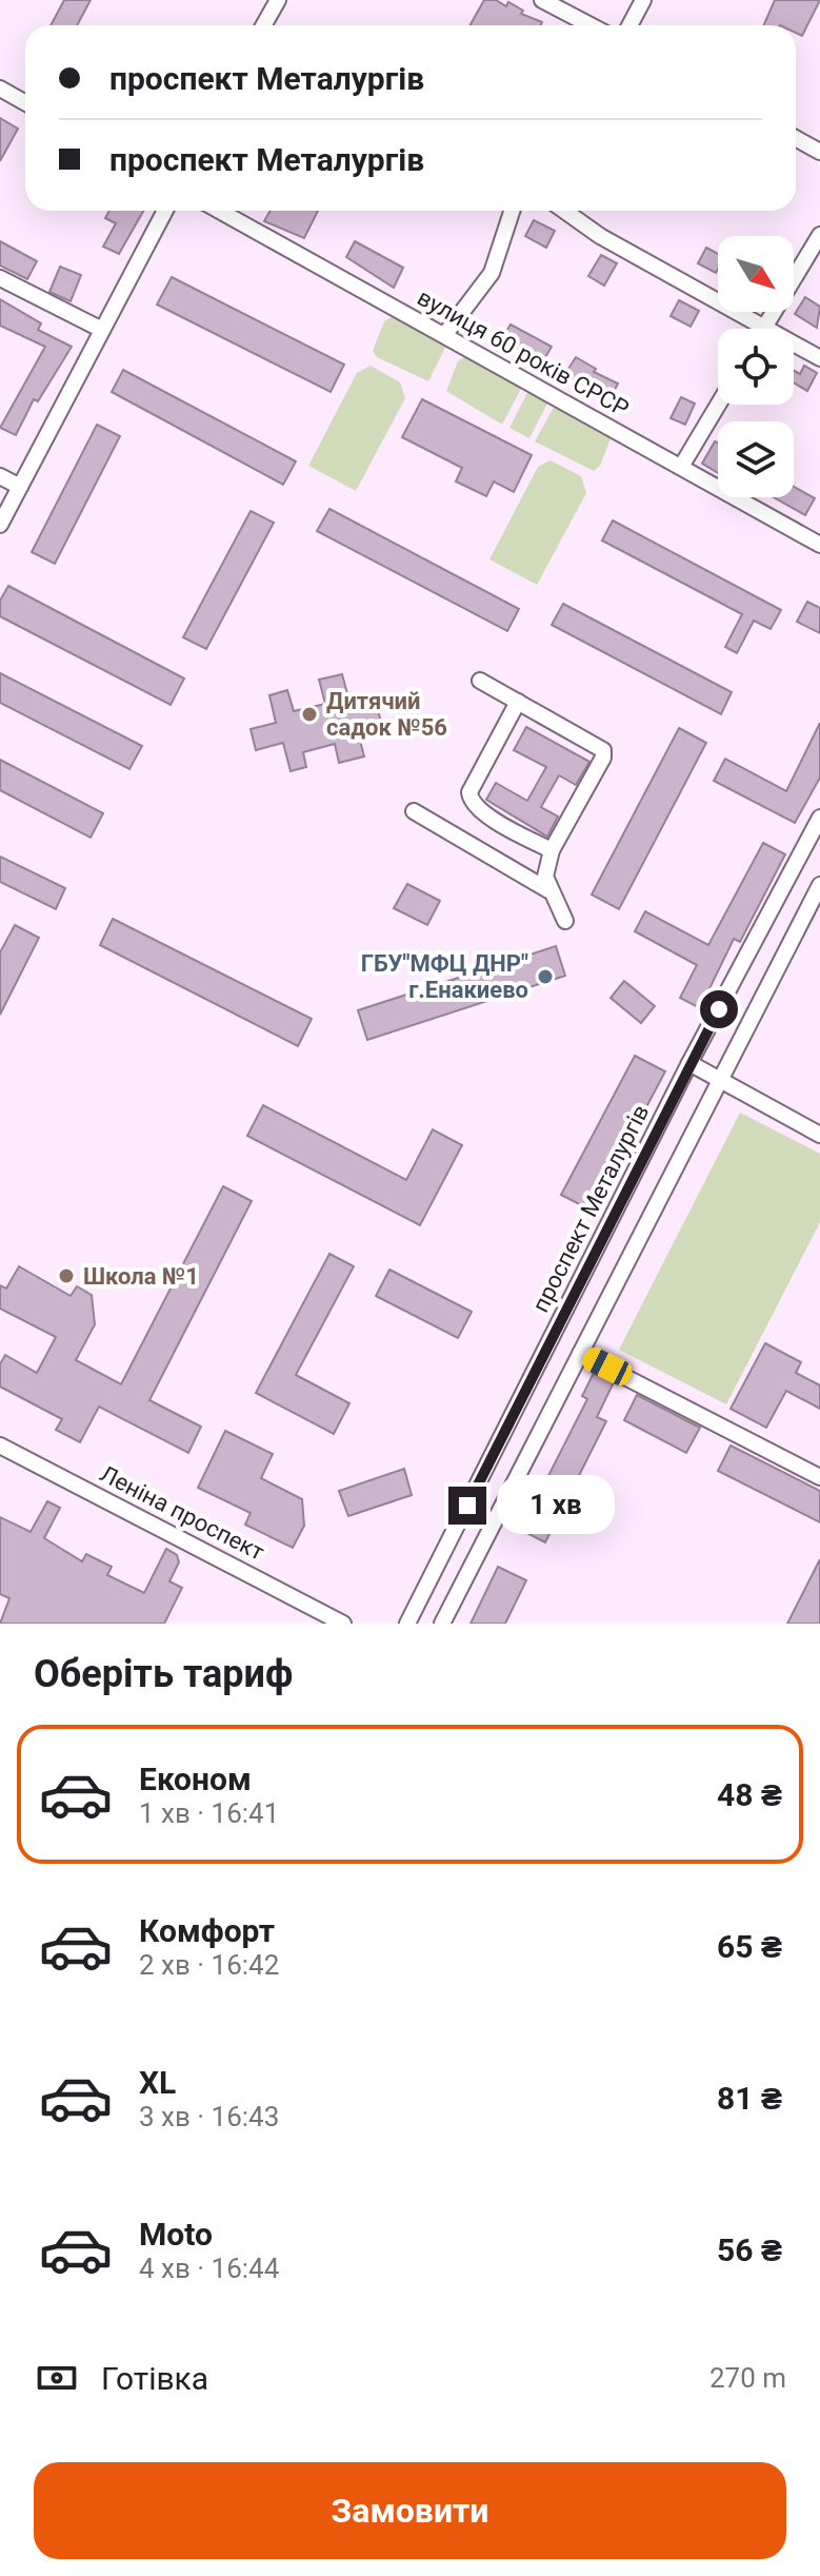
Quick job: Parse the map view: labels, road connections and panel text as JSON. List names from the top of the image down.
{
  "streets": {
    "street": ["вулиця 60 років СРСР", "проспект Металургів", "Леніна проспект"]
  },
  "places": ["Дитячий садок №56", "ГБУ\"МФЦ ДНР\" г.Енакиево", "Школа №1"],
  "north": "bottom right",
  "page": {
    "banner": ["проспект Металургів", "проспект Металургів"],
    "bubble": "1 хв",
    "heading": "Оберіть тариф",
    "list": [
      {
        "name": "Економ",
        "note": "1 хв · 16:41",
        "value": "48 ₴"
      },
      {
        "name": "Комфорт",
        "note": "2 хв · 16:42",
        "value": "65 ₴"
      },
      {
        "name": "XL",
        "note": "3 хв · 16:43",
        "value": "81 ₴"
      },
      {
        "name": "Moto",
        "note": "4 хв · 16:44",
        "value": "56 ₴"
      }
    ],
    "pay": ["Готівка", "270 m"],
    "buttons": "Замовити"
  }
}
